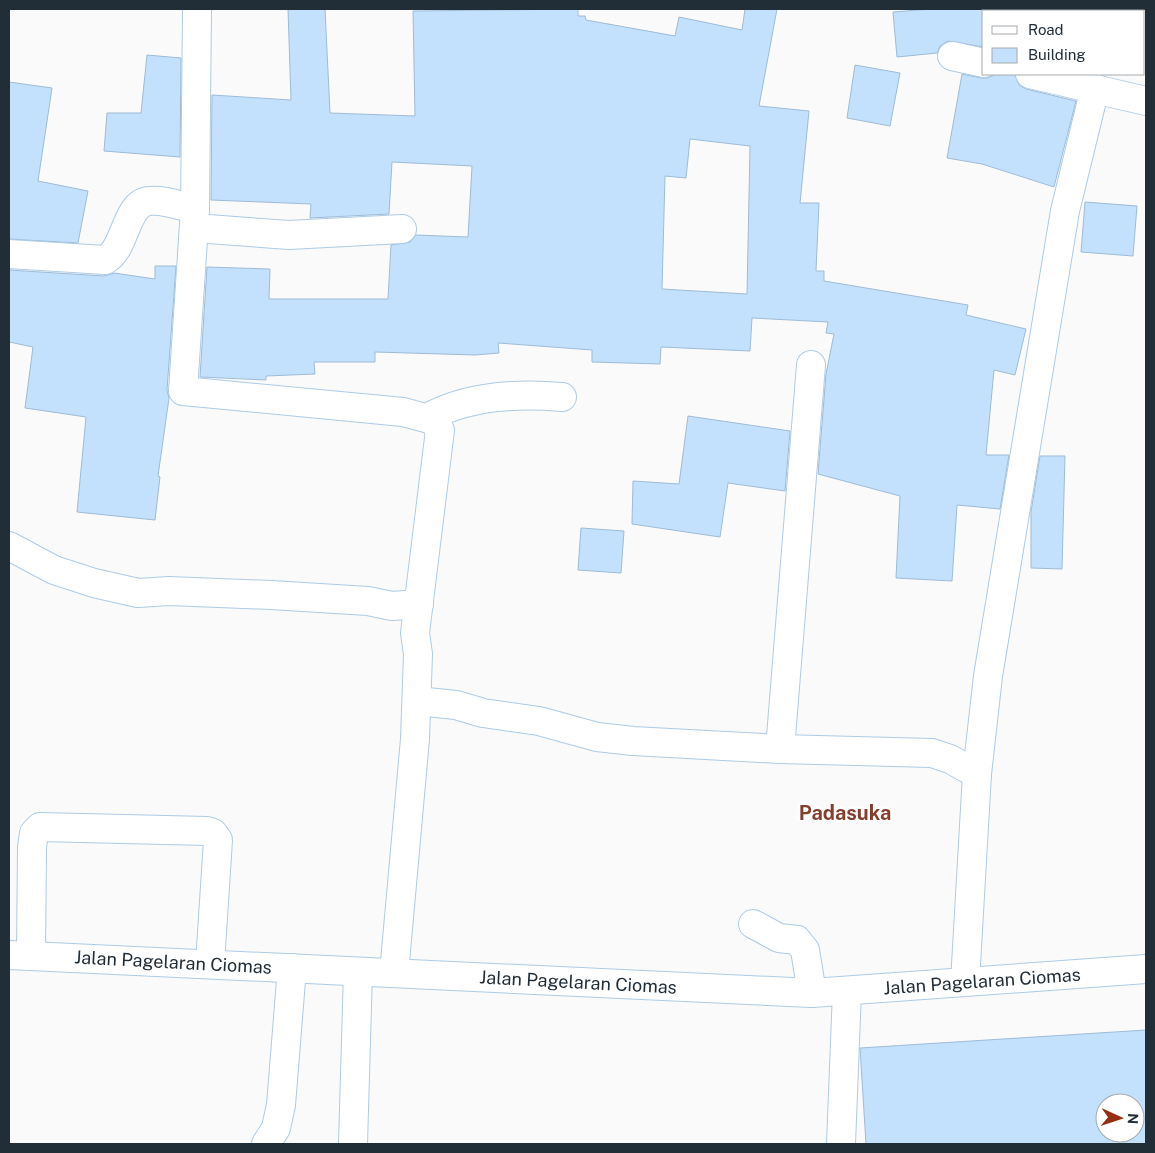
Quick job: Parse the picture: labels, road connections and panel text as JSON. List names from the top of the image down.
{
  "streets": {
    "street": ["Jalan Pagelaran Ciomas"]
  },
  "districts": ["Padasuka"],
  "legend": ["Road", "Building"],
  "north": "right"
}
